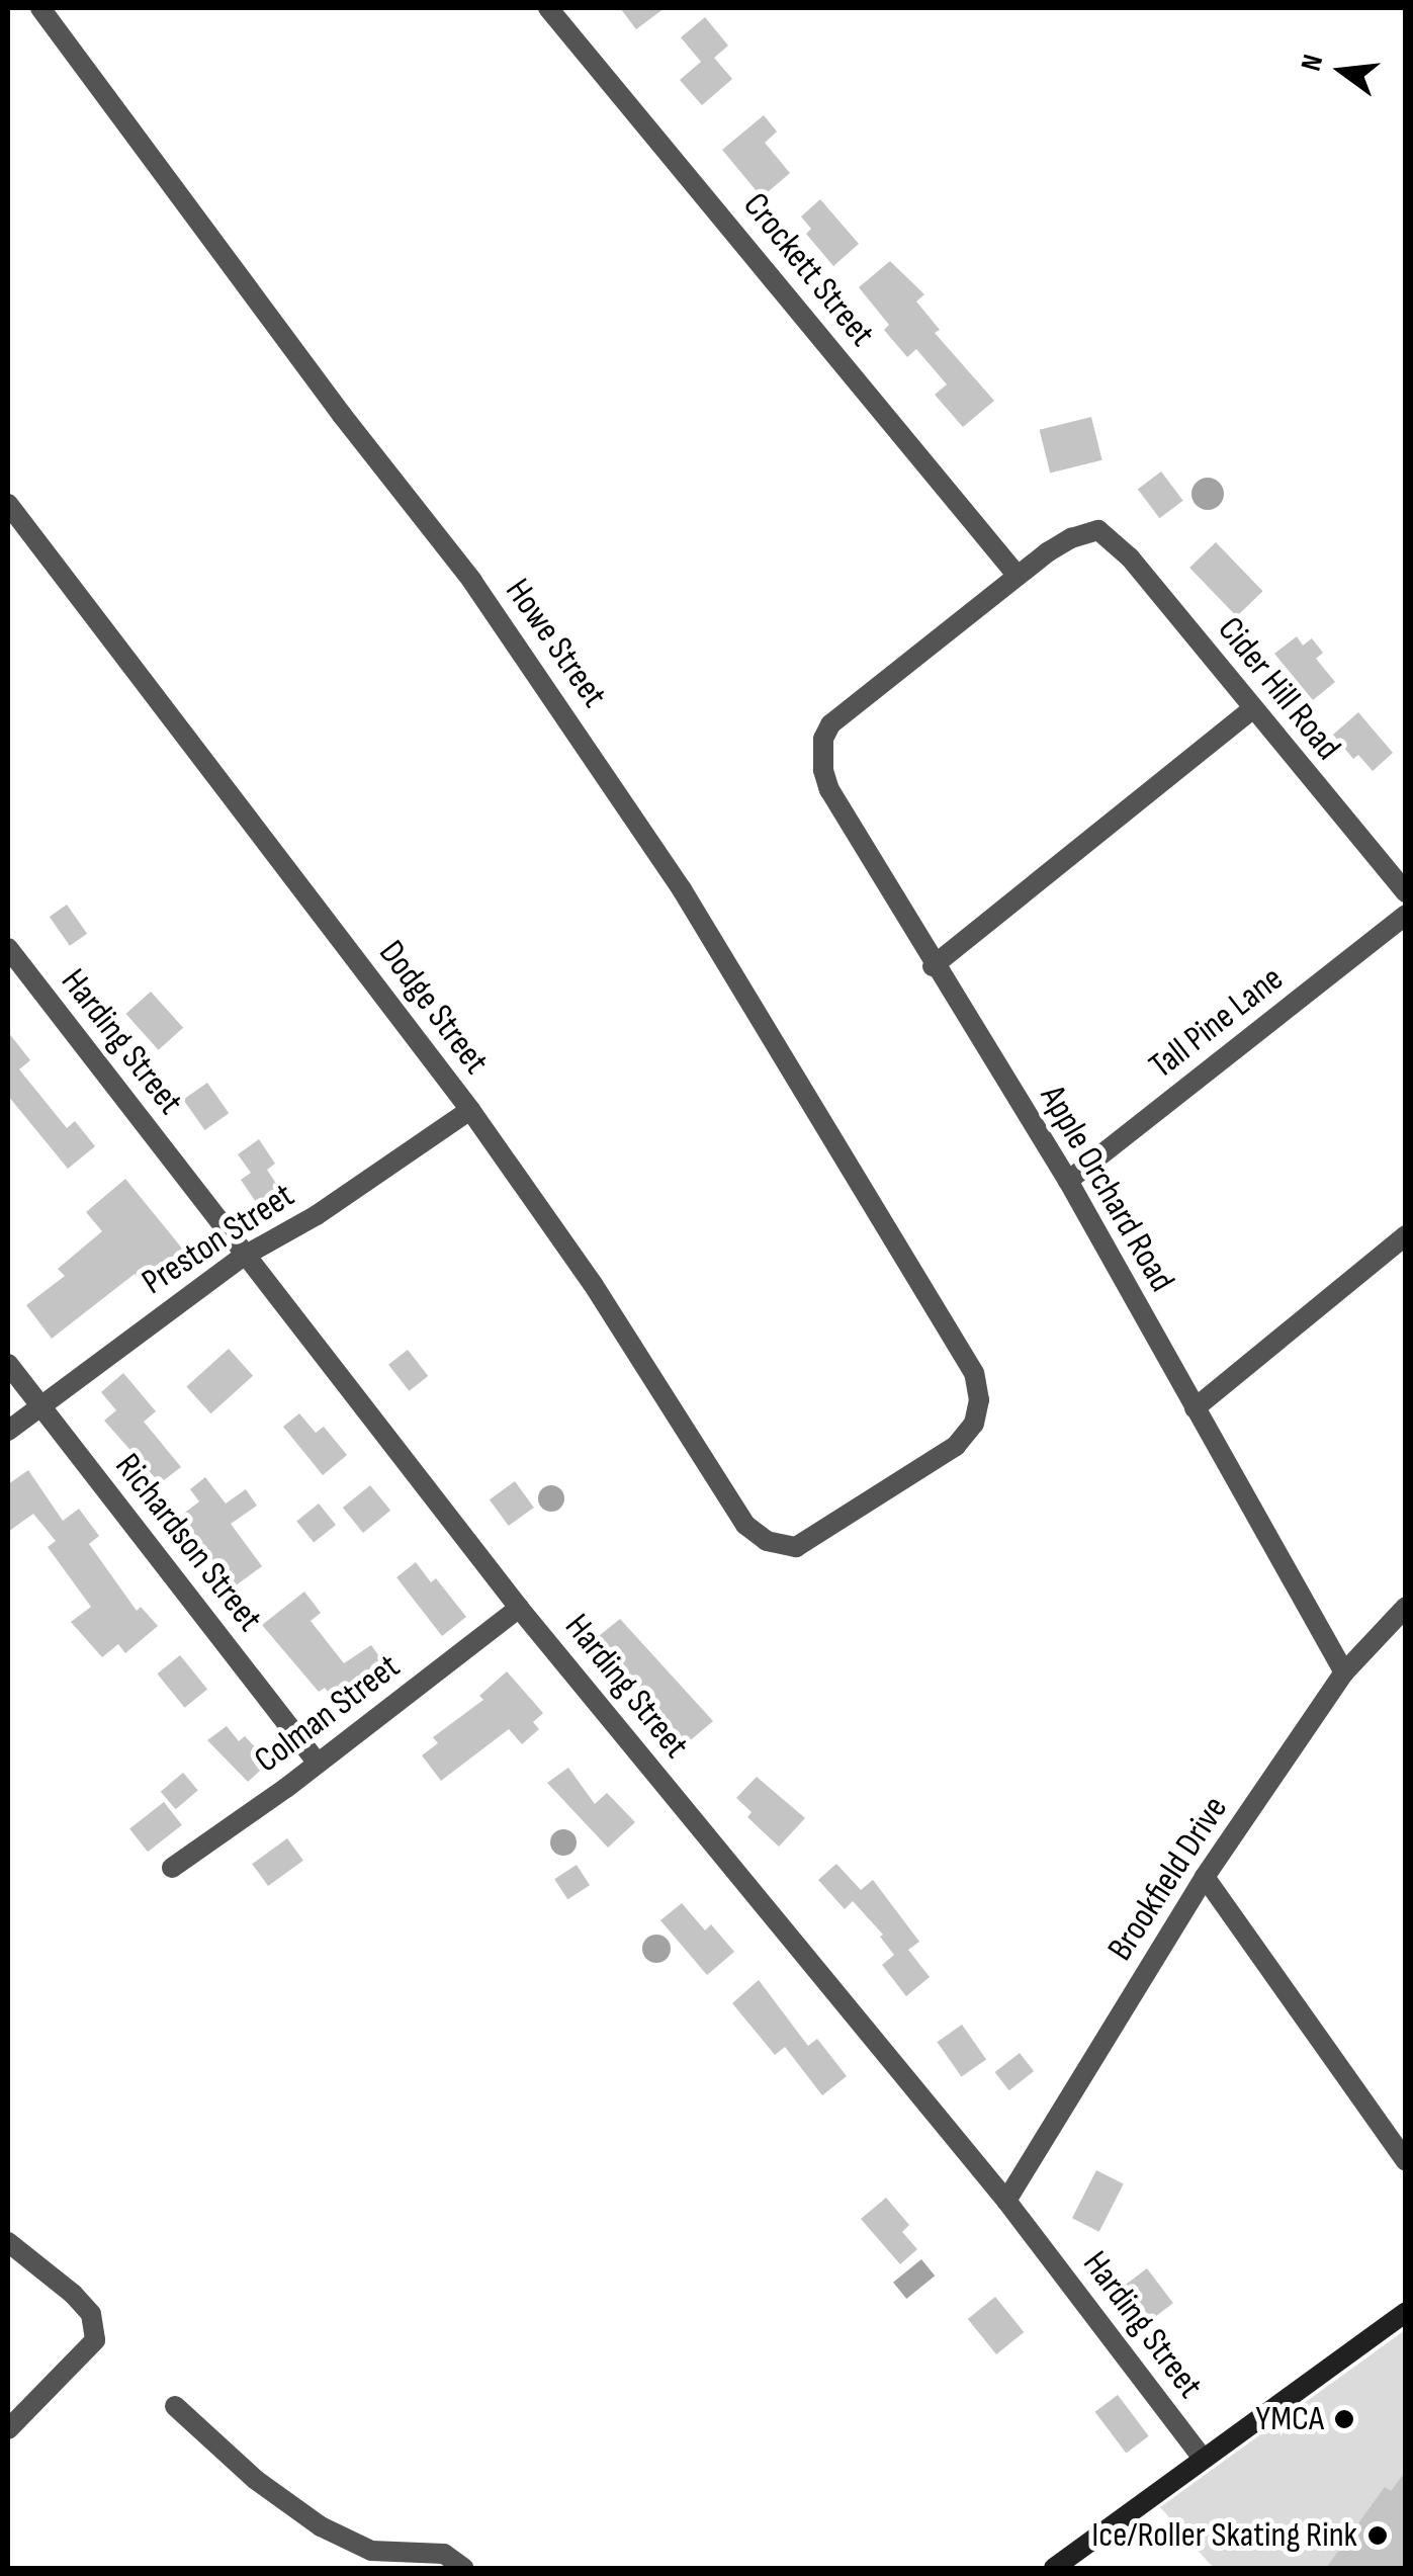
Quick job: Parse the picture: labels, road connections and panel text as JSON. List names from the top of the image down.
{
  "streets": {
    "street": [
      "Crockett Street",
      "Howe Street",
      "Cider Hill Road",
      "Dodge Street",
      "Tall Pine Lane",
      "Harding Street",
      "Apple Orchard Road",
      "Preston Street",
      "Richardson Street",
      "Colman Street",
      "Brookfield Drive"
    ]
  },
  "crossings": [
    ["Crockett Street", "Cider Hill Road"],
    ["Crockett Street", "Apple Orchard Road"],
    ["Howe Street", "Dodge Street"],
    ["Cider Hill Road", "Apple Orchard Road"],
    ["Dodge Street", "Preston Street"],
    ["Tall Pine Lane", "Apple Orchard Road"],
    ["Harding Street", "Preston Street"],
    ["Harding Street", "Colman Street"],
    ["Harding Street", "Brookfield Drive"],
    ["Apple Orchard Road", "Brookfield Drive"],
    ["Preston Street", "Richardson Street"],
    ["Richardson Street", "Colman Street"]
  ],
  "places": ["YMCA", "Ice/Roller Skating Rink"],
  "north": "left"
}
